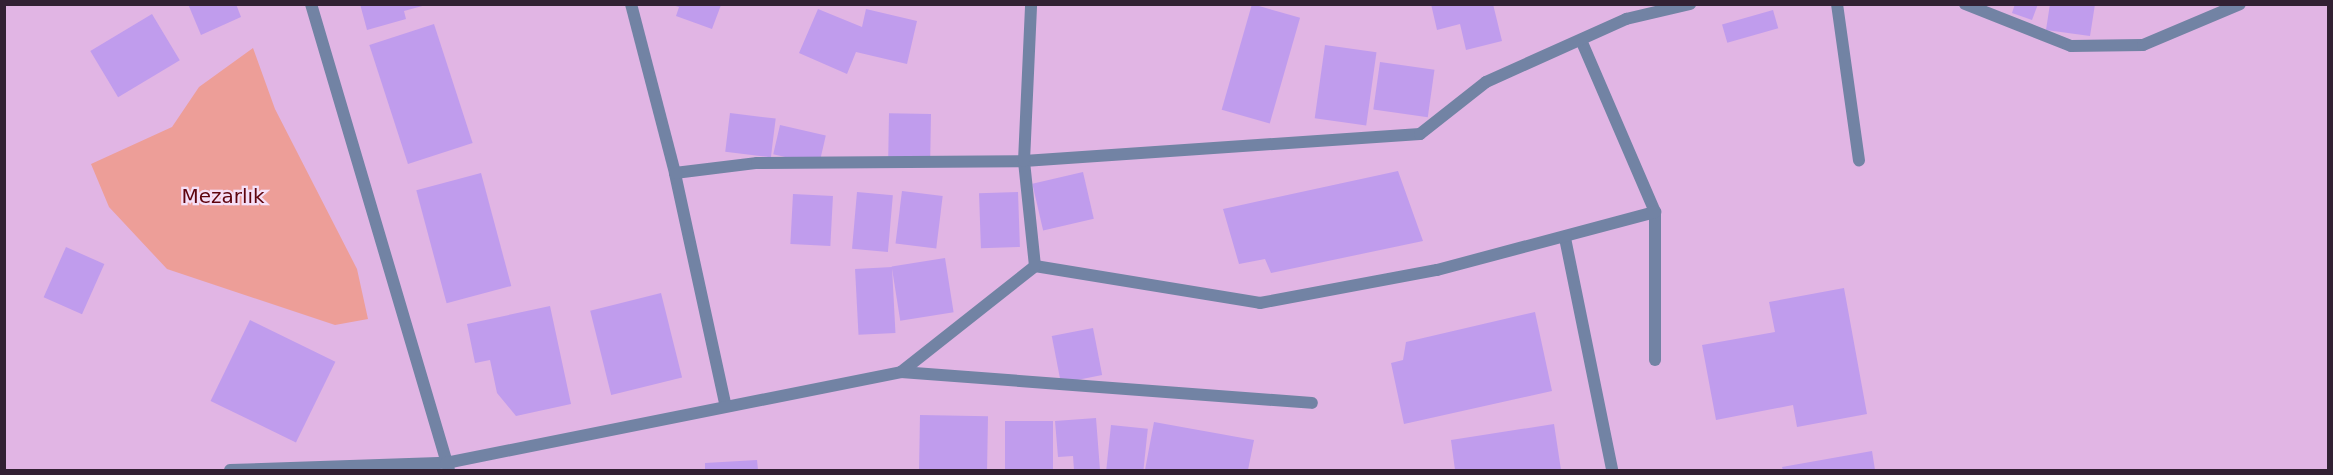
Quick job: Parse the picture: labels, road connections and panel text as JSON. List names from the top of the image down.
{
  "parks": ["Mezarlık"]
}
